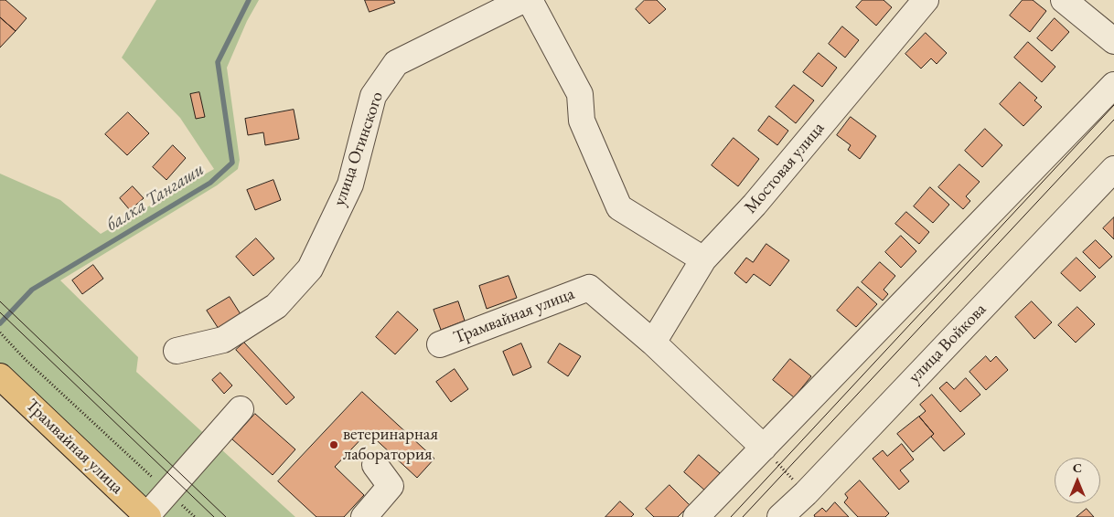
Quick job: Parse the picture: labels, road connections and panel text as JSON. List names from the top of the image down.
{
  "streets": {
    "main road": ["Трамвайная улица"],
    "street": ["улица Огинского", "Мостовая улица", "улица Войкова"]
  },
  "crossings": [
    ["Мостовая улица", "Трамвайная улица"]
  ],
  "water": ["балка Тангаши"],
  "places": ["ветеринарная лаборатория"],
  "north": "top"
}
